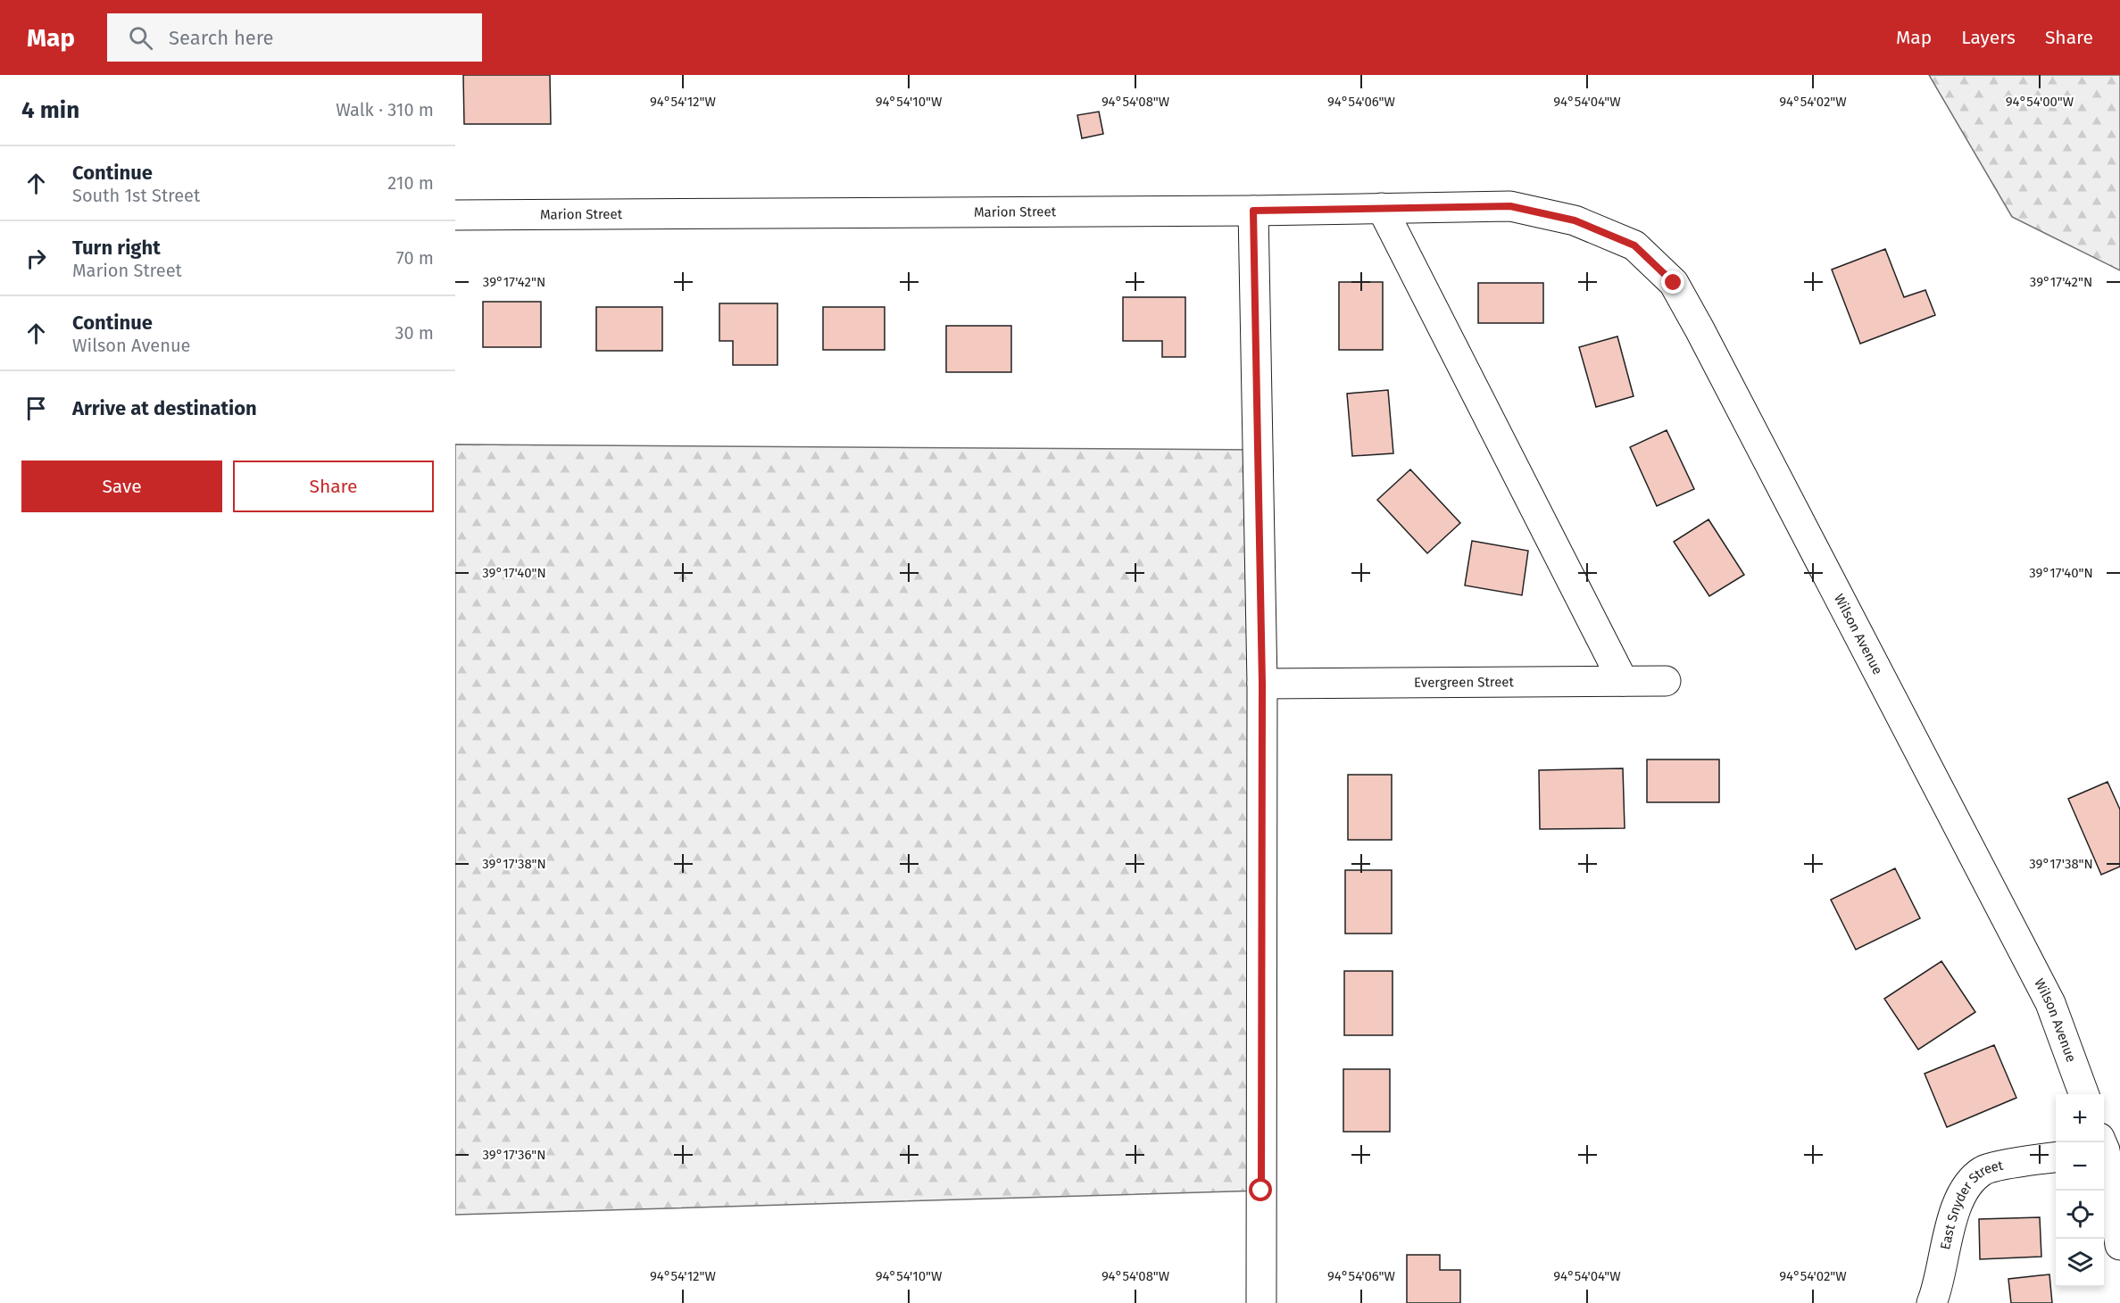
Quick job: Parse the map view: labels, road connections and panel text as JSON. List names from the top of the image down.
{
  "streets": {
    "street": [
      "Marion Street",
      "Wilson Avenue",
      "Evergreen Street",
      "East Snyder Street"
    ]
  },
  "crossings": [
    ["Marion Street", "Wilson Avenue"]
  ],
  "page": {
    "header": "Map",
    "search": "Search here",
    "nav": ["Map", "Layers", "Share"],
    "heading": ["4 min", "Walk · 310 m"],
    "list": [
      ["Continue", "South 1st Street", "210 m"],
      ["Turn right", "Marion Street", "70 m"],
      ["Continue", "Wilson Avenue", "30 m"],
      "Arrive at destination"
    ],
    "buttons": ["Save", "Share"],
    "map_buttons": ["+", "−"]
  },
  "coordinates": [
    "94°54'12\"W",
    "94°54'10\"W",
    "94°54'08\"W",
    "94°54'06\"W",
    "94°54'04\"W",
    "94°54'02\"W",
    "94°54'00\"W",
    "39°17'42\"N",
    "39°17'40\"N",
    "39°17'38\"N",
    "39°17'36\"N"
  ]
}
